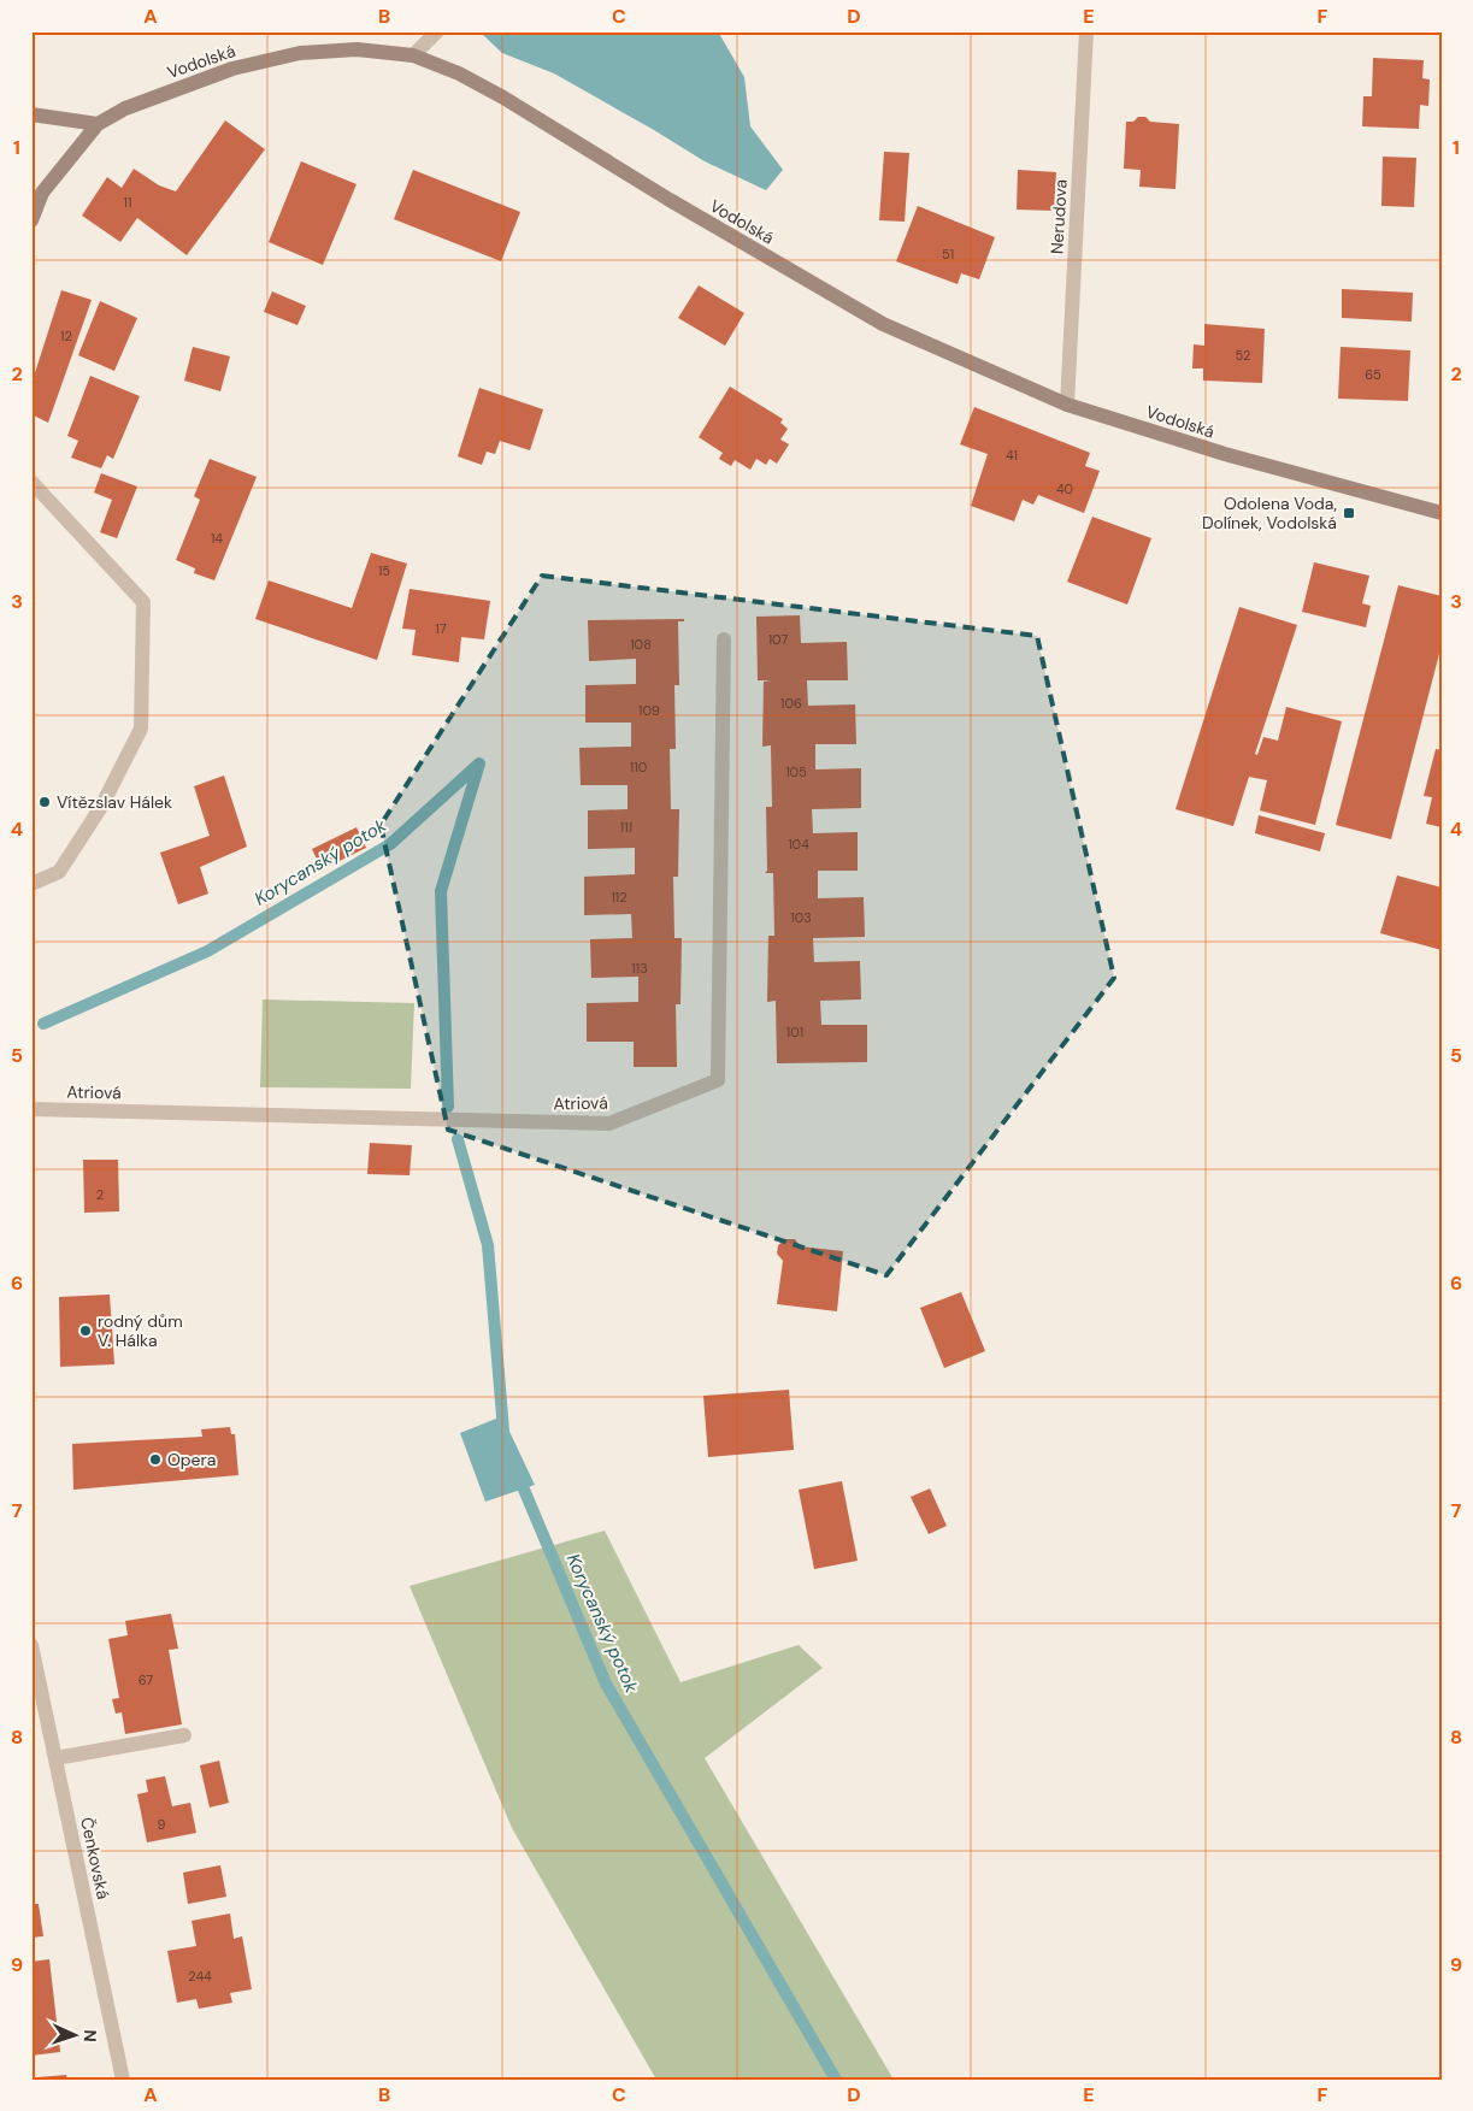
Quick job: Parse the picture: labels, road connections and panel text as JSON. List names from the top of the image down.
{
  "streets": {
    "street": [
      "Vodolská",
      "Nerudova",
      "Atriová",
      "Čenkovská"
    ]
  },
  "crossings": [
    ["Vodolská", "Nerudova"]
  ],
  "water": ["Korycanský potok"],
  "places": {
    "transit": ["Odolena Voda, Dolínek, Vodolská"],
    "other": ["Vítězslav Hálek", "rodný dům V. Hálka", "Opera"]
  },
  "house_numbers": [
    "11",
    "51",
    "12",
    "52",
    "65",
    "41",
    "40",
    "14",
    "15",
    "17",
    "107",
    "108",
    "106",
    "109",
    "110",
    "105",
    "111",
    "104",
    "112",
    "103",
    "113",
    "101",
    "2",
    "67",
    "9",
    "244"
  ],
  "north": "right",
  "grid": {
    "columns": [
      "A",
      "B",
      "C",
      "D",
      "E",
      "F"
    ],
    "rows": [
      "1",
      "2",
      "3",
      "4",
      "5",
      "6",
      "7",
      "8",
      "9"
    ]
  }
}
